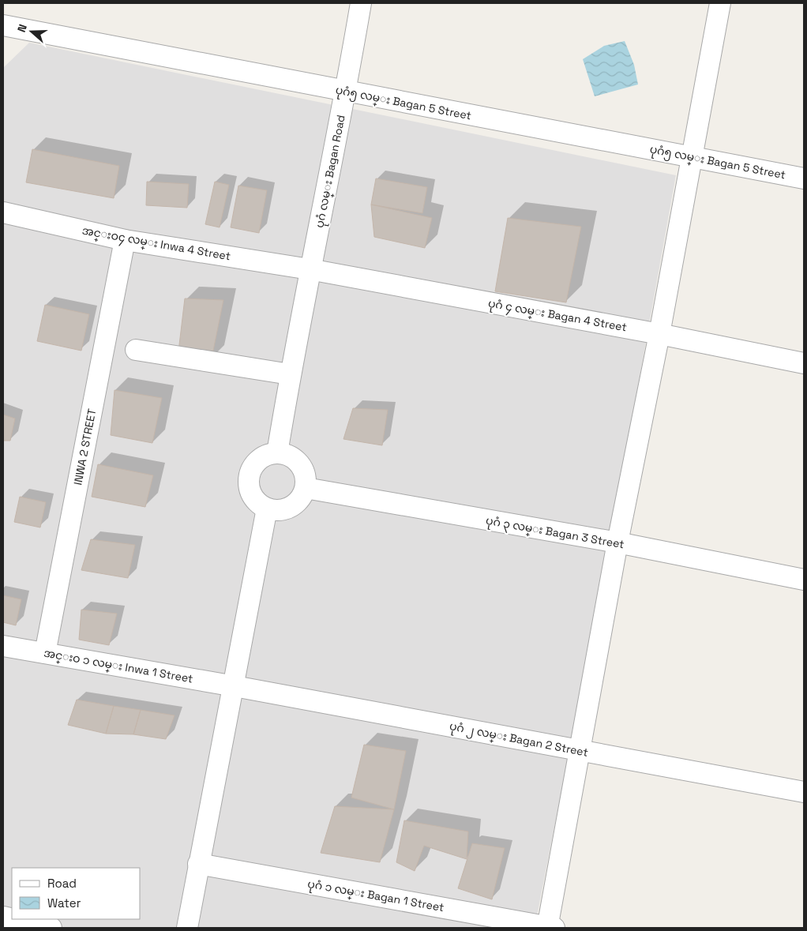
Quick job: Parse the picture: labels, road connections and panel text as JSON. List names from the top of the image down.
{
  "streets": {
    "street": [
      "ပုဂံ၅ လမ္း Bagan 5 Street",
      "ပုဂံ လမ္း Bagan Road",
      "အင္းဝ၄ လမ္း Inwa 4 Street",
      "ပုဂံ ၄ လမ္း Bagan 4 Street",
      "INWA 2 STREET",
      "ပုဂံ ၃ လမ္း Bagan 3 Street",
      "အင္းဝ ၁ လမ္း Inwa 1 Street",
      "ပုဂံ ၂ လမ္း Bagan 2 Street",
      "ပုဂံ ၁ လမ္း Bagan 1 Street"
    ]
  },
  "crossings": [
    ["ပုဂံ၅ လမ္း Bagan 5 Street", "ပုဂံ လမ္း Bagan Road"],
    ["ပုဂံ လမ္း Bagan Road", "အင္းဝ၄ လမ္း Inwa 4 Street"],
    ["ပုဂံ လမ္း Bagan Road", "ပုဂံ ၄ လမ္း Bagan 4 Street"],
    ["ပုဂံ လမ္း Bagan Road", "ပုဂံ ၃ လမ္း Bagan 3 Street"],
    ["အင္းဝ၄ လမ္း Inwa 4 Street", "ပုဂံ ၄ လမ္း Bagan 4 Street"],
    ["အင္းဝ၄ လမ္း Inwa 4 Street", "INWA 2 STREET"],
    ["INWA 2 STREET", "အင္းဝ ၁ လမ္း Inwa 1 Street"],
    ["အင္းဝ ၁ လမ္း Inwa 1 Street", "ပုဂံ ၂ လမ္း Bagan 2 Street"]
  ],
  "legend": ["Road", "Water"],
  "north": "left"
}
